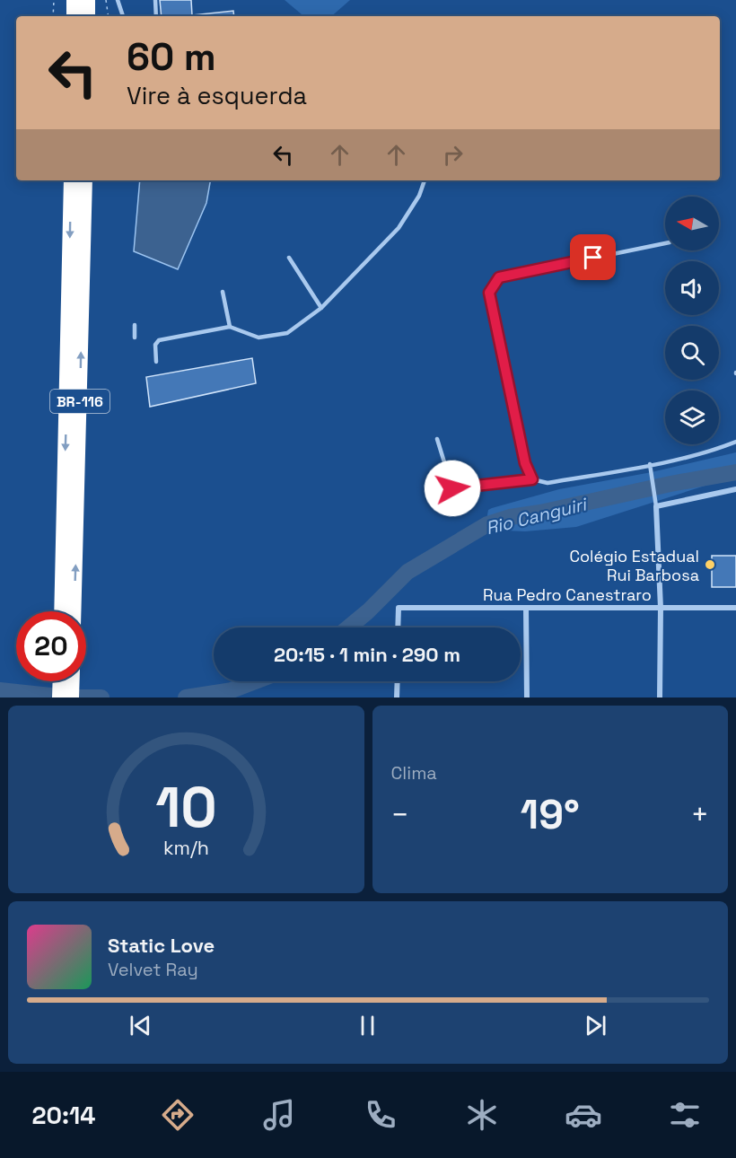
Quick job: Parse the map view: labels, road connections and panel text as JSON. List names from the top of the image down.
{
  "streets": {
    "highway": ["BR-116"],
    "street": ["Rua Pedro Canestraro"]
  },
  "water": ["Rio Canguiri"],
  "places": ["Colégio Estadual Rui Barbosa"],
  "north": "left",
  "page": {
    "turn": ["60 m", "Vire à esquerda"],
    "limit": "20",
    "trip": "20:15 · 1 min · 290 m",
    "tile": "Clima",
    "heat": ["−", "19°", "+"],
    "song": ["Static Love", "Velvet Ray"],
    "tabs": "20:14",
    "gauge": ["10", "km/h"]
  }
}
